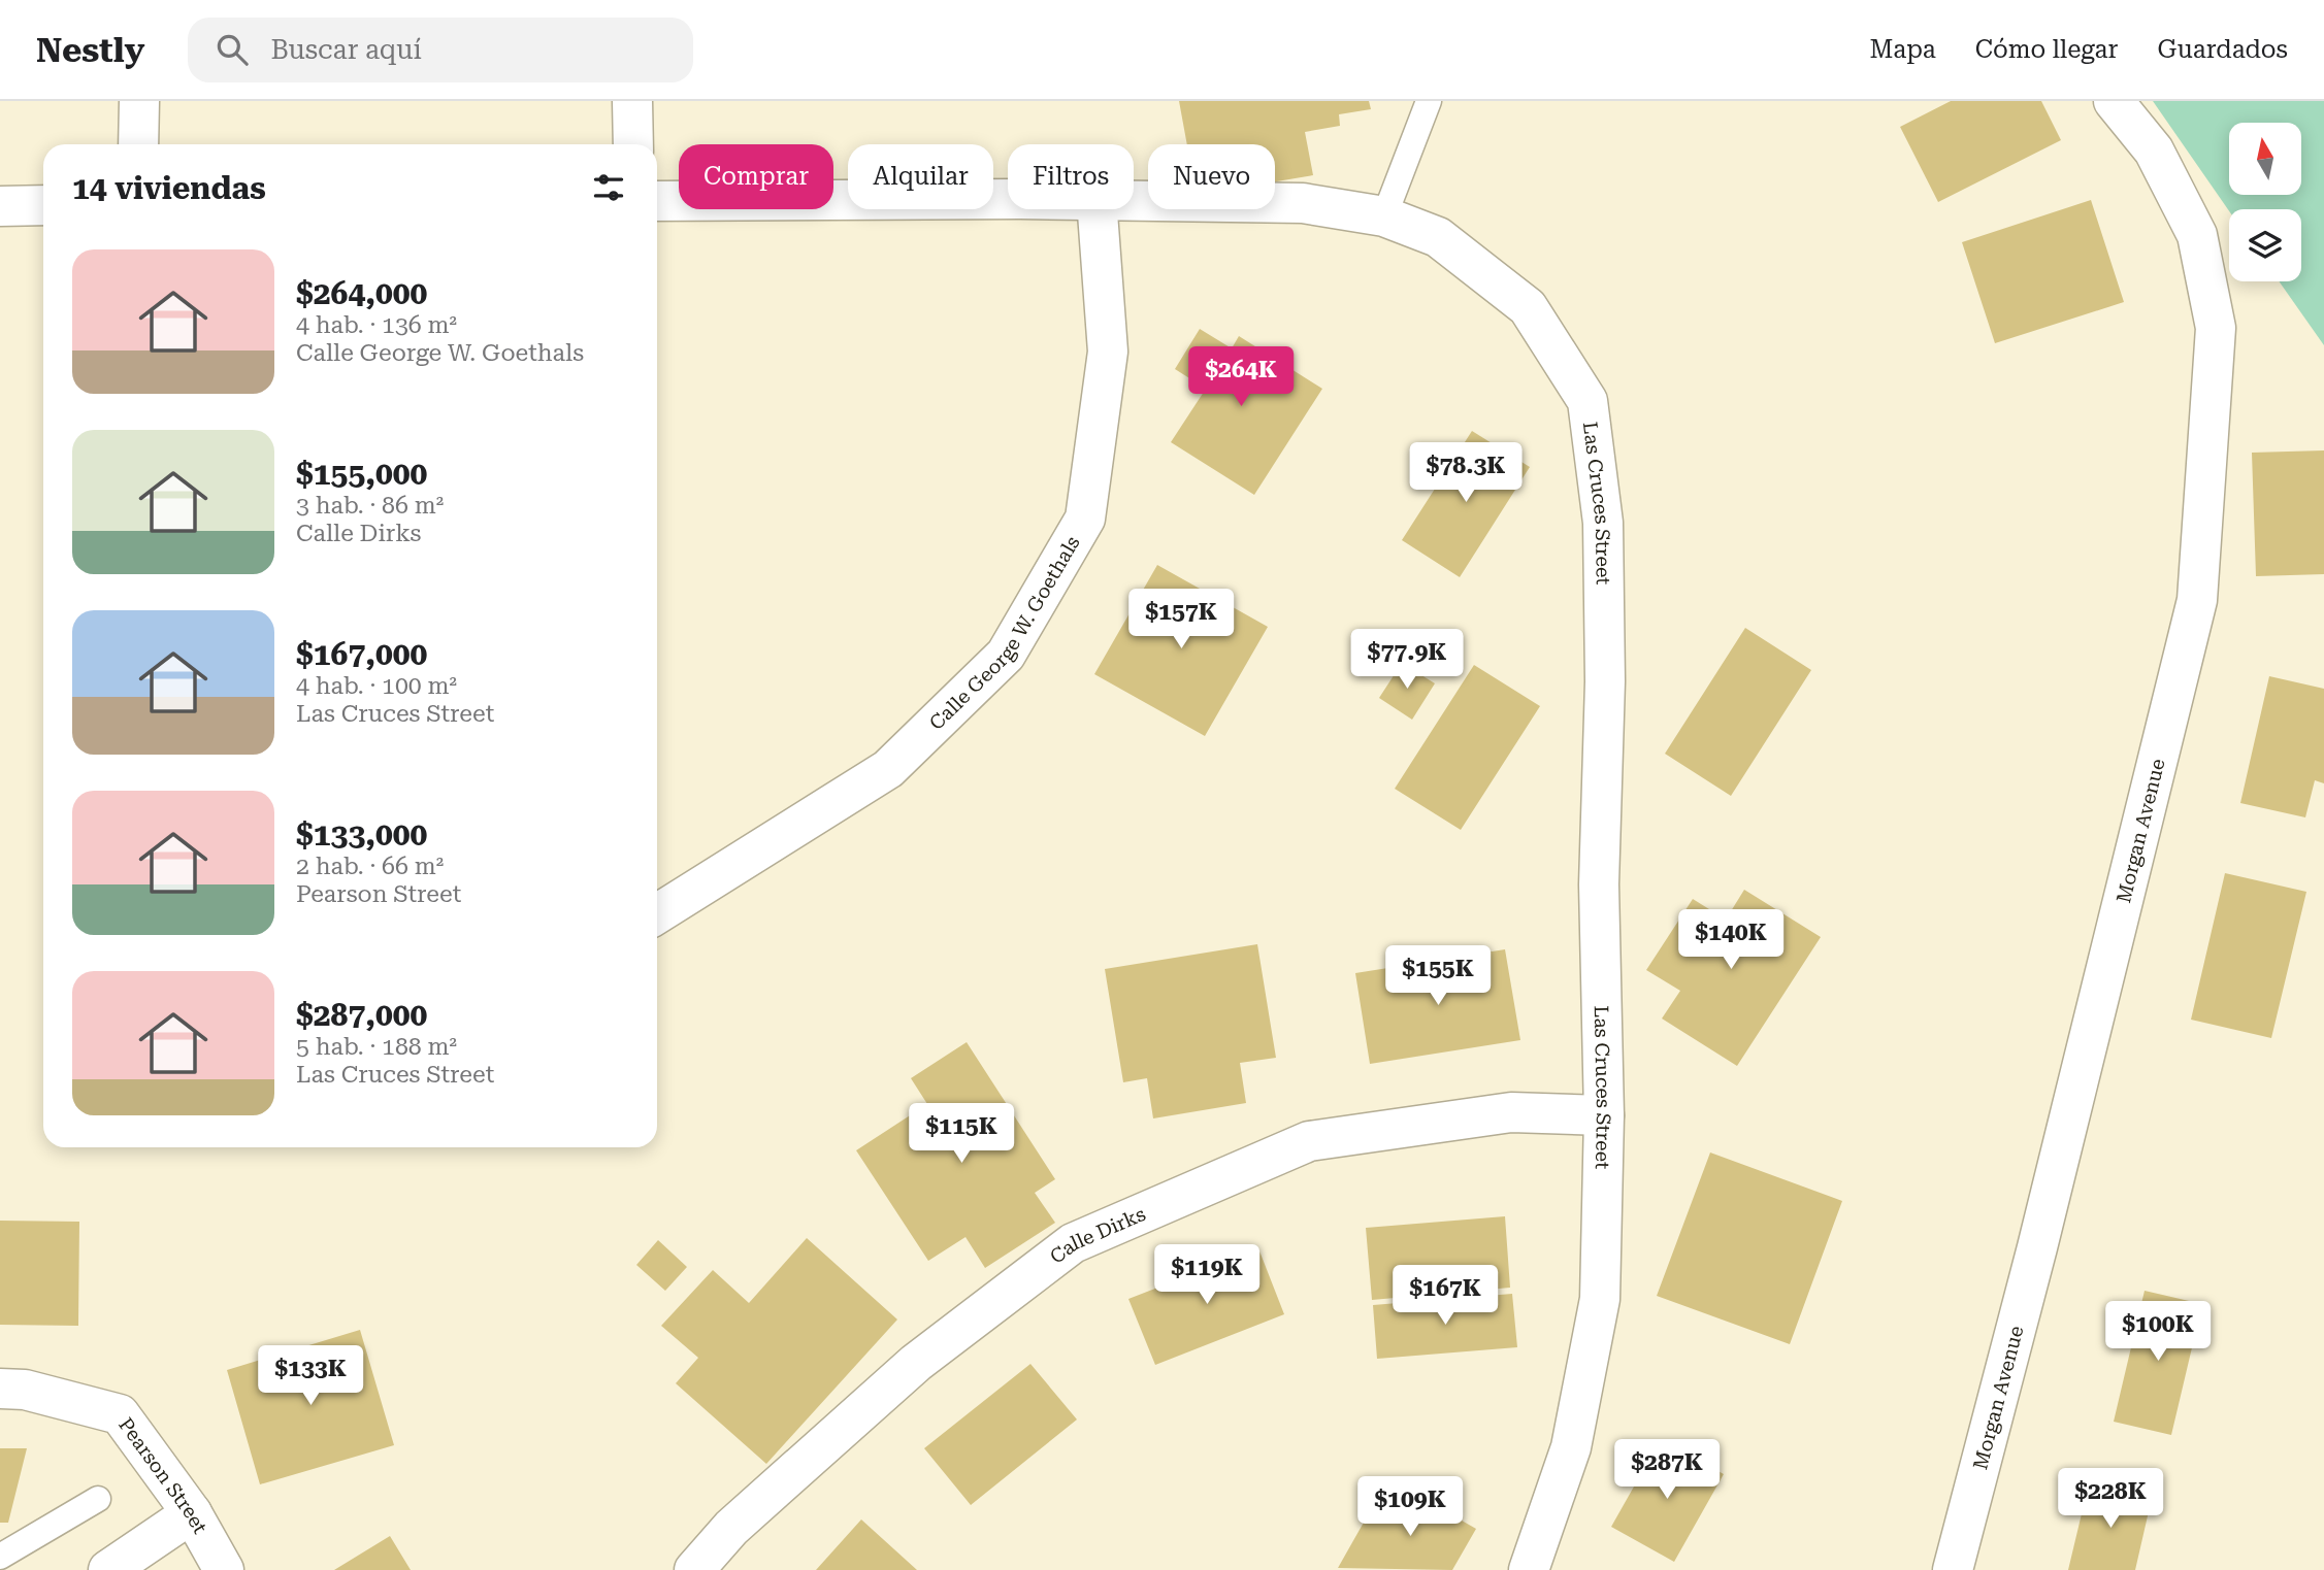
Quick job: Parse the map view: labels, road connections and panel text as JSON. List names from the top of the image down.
{
  "streets": {
    "street": [
      "Las Cruces Street",
      "Calle George W. Goethals",
      "Morgan Avenue",
      "Calle Dirks",
      "Pearson Street"
    ]
  },
  "crossings": [
    ["Las Cruces Street", "Calle Dirks"]
  ],
  "north": "top",
  "page": {
    "header": "Nestly",
    "search": "Buscar aquí",
    "nav": ["Mapa", "Cómo llegar", "Guardados"],
    "chip": [
      "Comprar",
      "Alquilar",
      "Filtros",
      "Nuevo"
    ],
    "heading": "14 viviendas",
    "list": [
      {
        "name": "$264,000",
        "note": "4 hab. · 136 m² · Calle George W. Goethals"
      },
      {
        "name": "$155,000",
        "note": "3 hab. · 86 m² · Calle Dirks"
      },
      {
        "name": "$167,000",
        "note": "4 hab. · 100 m² · Las Cruces Street"
      },
      {
        "name": "$133,000",
        "note": "2 hab. · 66 m² · Pearson Street"
      },
      {
        "name": "$287,000",
        "note": "5 hab. · 188 m² · Las Cruces Street"
      }
    ],
    "price": [
      "$264K",
      "$78.3K",
      "$157K",
      "$77.9K",
      "$140K",
      "$155K",
      "$115K",
      "$119K",
      "$167K",
      "$100K",
      "$133K",
      "$287K",
      "$228K",
      "$109K"
    ]
  }
}
